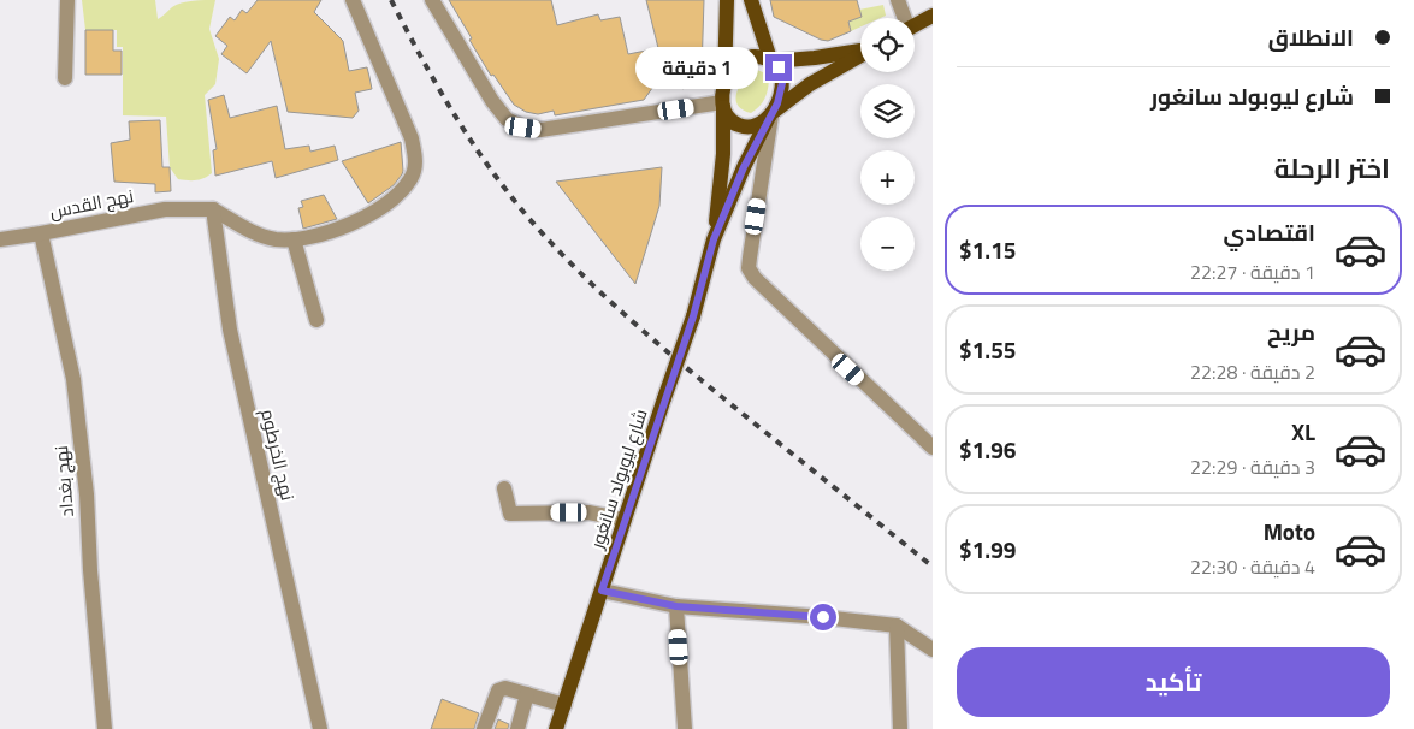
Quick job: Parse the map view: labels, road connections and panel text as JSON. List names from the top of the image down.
{
  "streets": {
    "main road": ["شارع ليوبولد سانغور"],
    "street": ["نهج القدس", "نهج الخرطوم", "نهج بغداد"]
  },
  "crossings": [
    ["نهج القدس", "نهج الخرطوم"],
    ["نهج القدس", "نهج بغداد"]
  ],
  "page": {
    "banner": ["الانطلاق", "شارع ليوبولد سانغور"],
    "map_buttons": ["+", "−"],
    "bubble": "1 دقيقة",
    "heading": "اختر الرحلة",
    "list": [
      {
        "name": "اقتصادي",
        "note": "1 دقيقة · 22:27",
        "value": "$1.15"
      },
      {
        "name": "مريح",
        "note": "2 دقيقة · 22:28",
        "value": "$1.55"
      },
      {
        "name": "XL",
        "note": "3 دقيقة · 22:29",
        "value": "$1.96"
      },
      {
        "name": "Moto",
        "note": "4 دقيقة · 22:30",
        "value": "$1.99"
      }
    ],
    "buttons": "تأكيد"
  }
}
